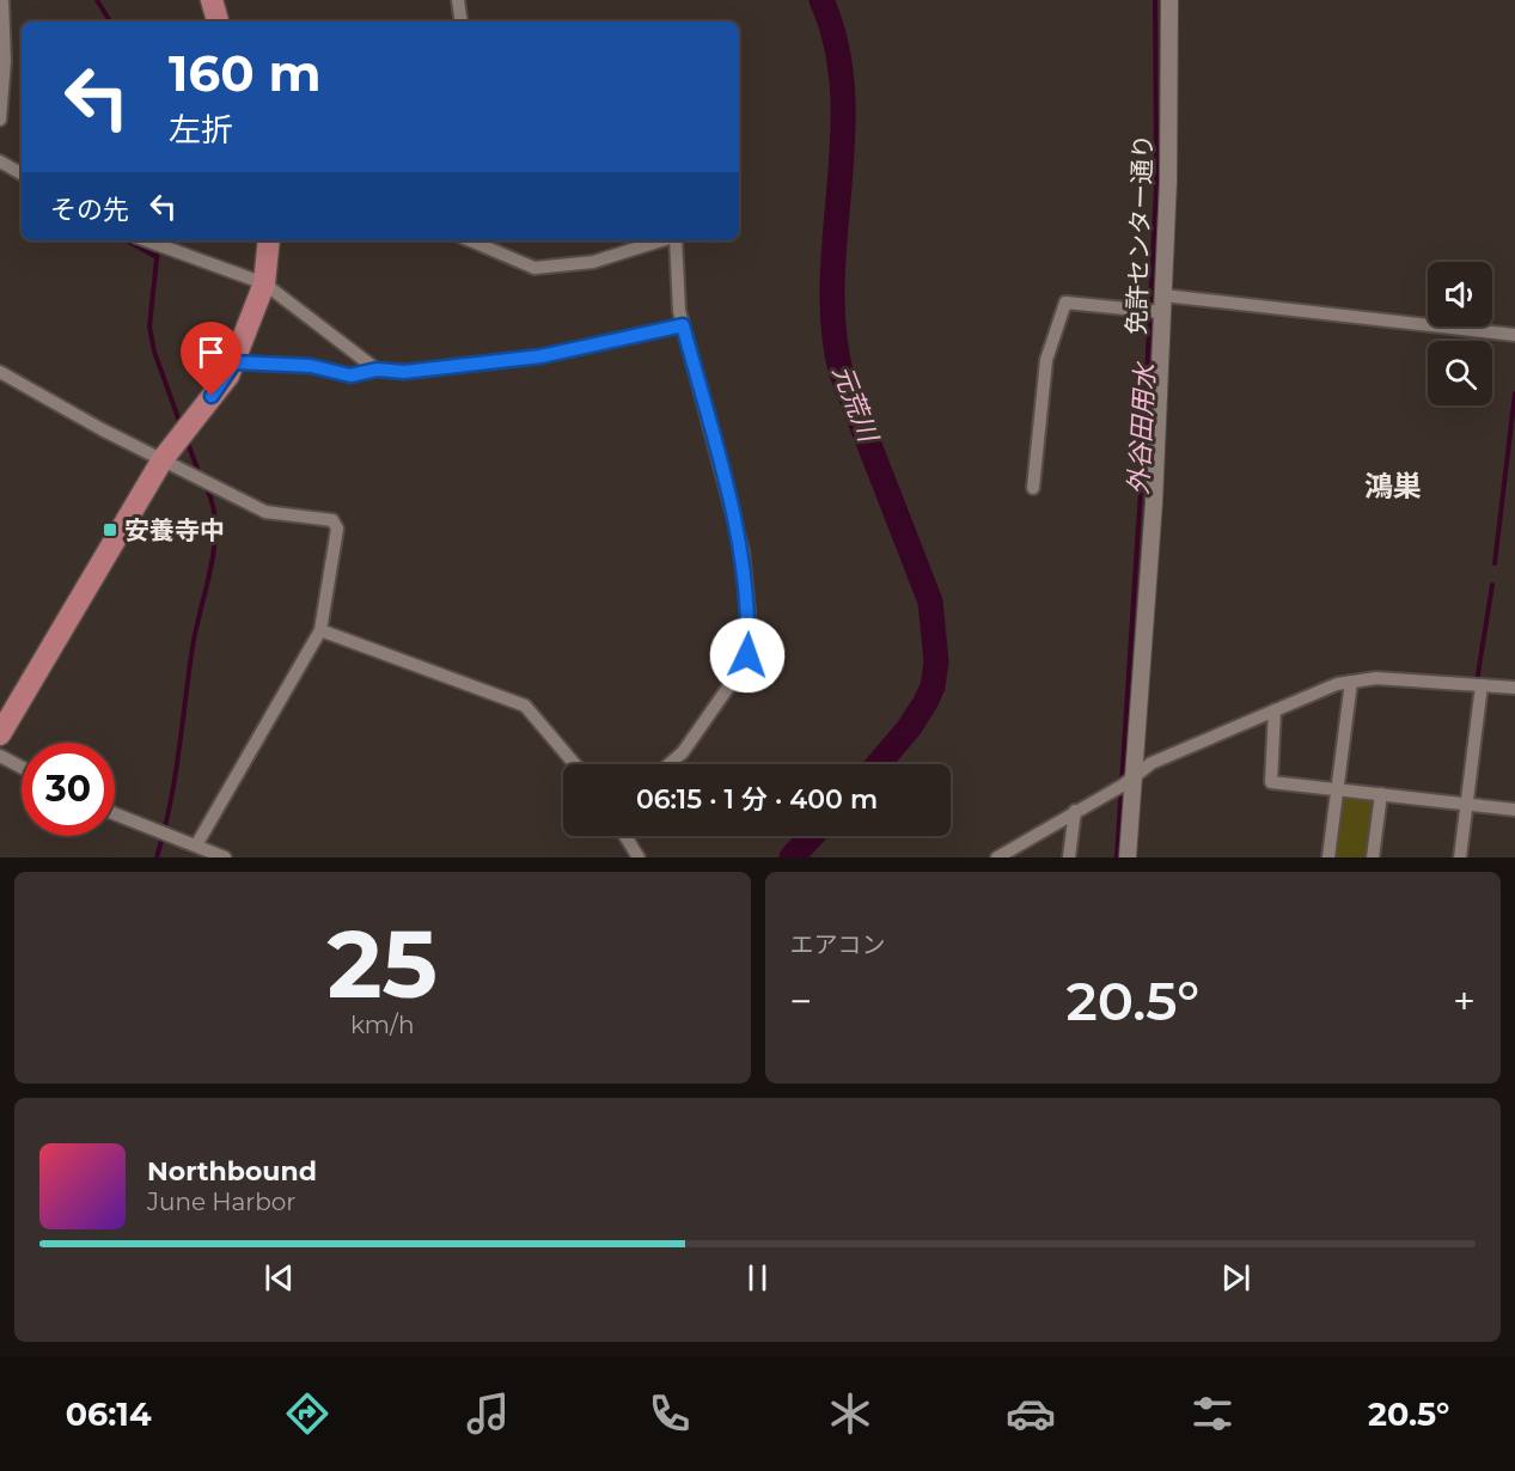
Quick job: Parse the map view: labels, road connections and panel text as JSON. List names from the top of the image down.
{
  "streets": {
    "street": ["免許センター通り"]
  },
  "districts": ["鴻巣"],
  "water": ["元荒川", "外谷田用水"],
  "places": {
    "transit": ["安養寺中"]
  },
  "page": {
    "turn": ["160 m", "左折"],
    "then": "その先",
    "limit": "30",
    "trip": "06:15 · 1 分 · 400 m",
    "tile": [
      ["25", "km/h"],
      "エアコン"
    ],
    "heat": ["−", "20.5°", "+"],
    "song": ["Northbound", "June Harbor"],
    "tabs": ["06:14", "20.5°"]
  }
}
